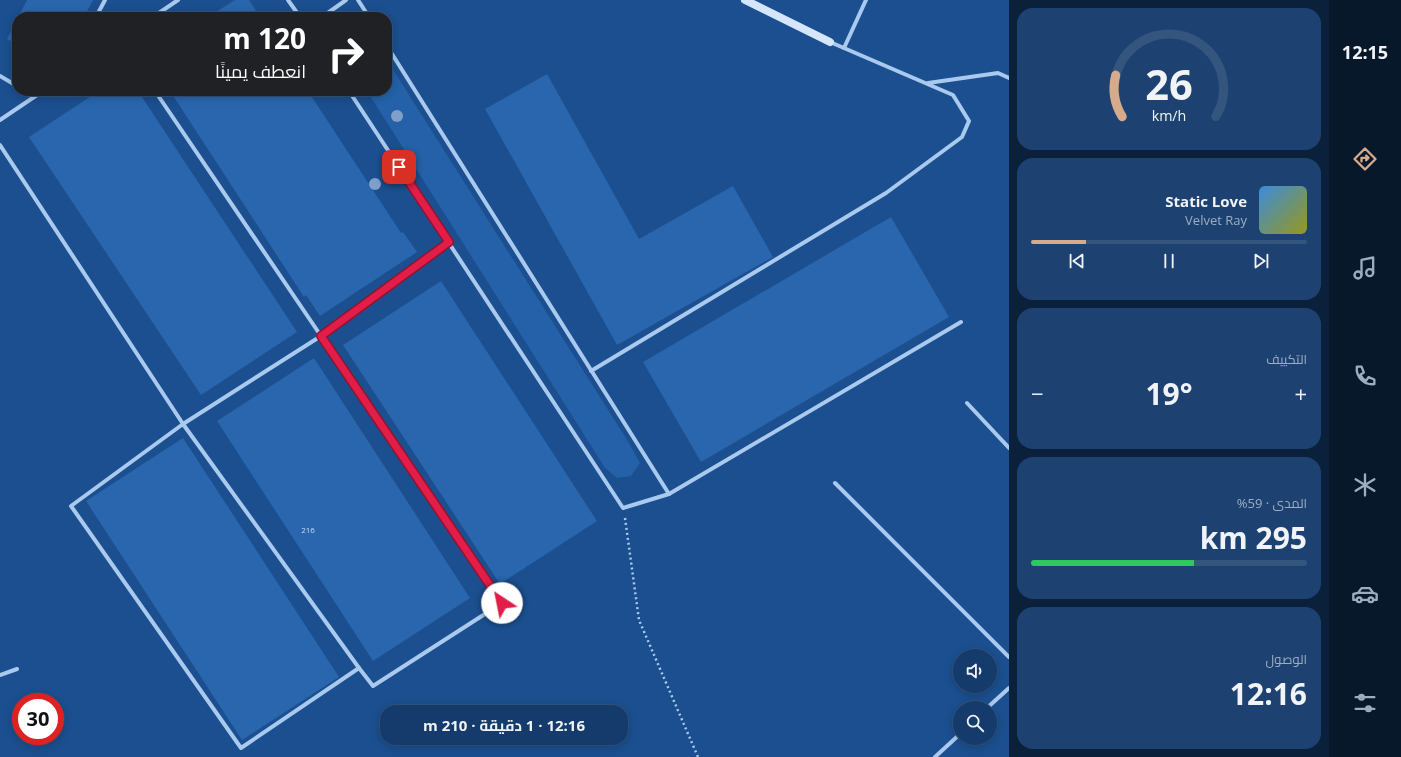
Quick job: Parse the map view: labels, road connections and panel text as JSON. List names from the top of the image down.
{
  "house_numbers": ["216"],
  "page": {
    "tabs": "12:15",
    "turn": ["120 m", "انعطف يمينًا"],
    "song": ["Static Love", "Velvet Ray"],
    "tile": [
      "التكييف",
      ["المدى · 59%", "295 km"],
      ["الوصول", "12:16"]
    ],
    "heat": ["−", "19°", "+"],
    "limit": "30",
    "trip": "12:16 · 1 دقيقة · 210 m",
    "gauge": ["26", "km/h"]
  }
}
